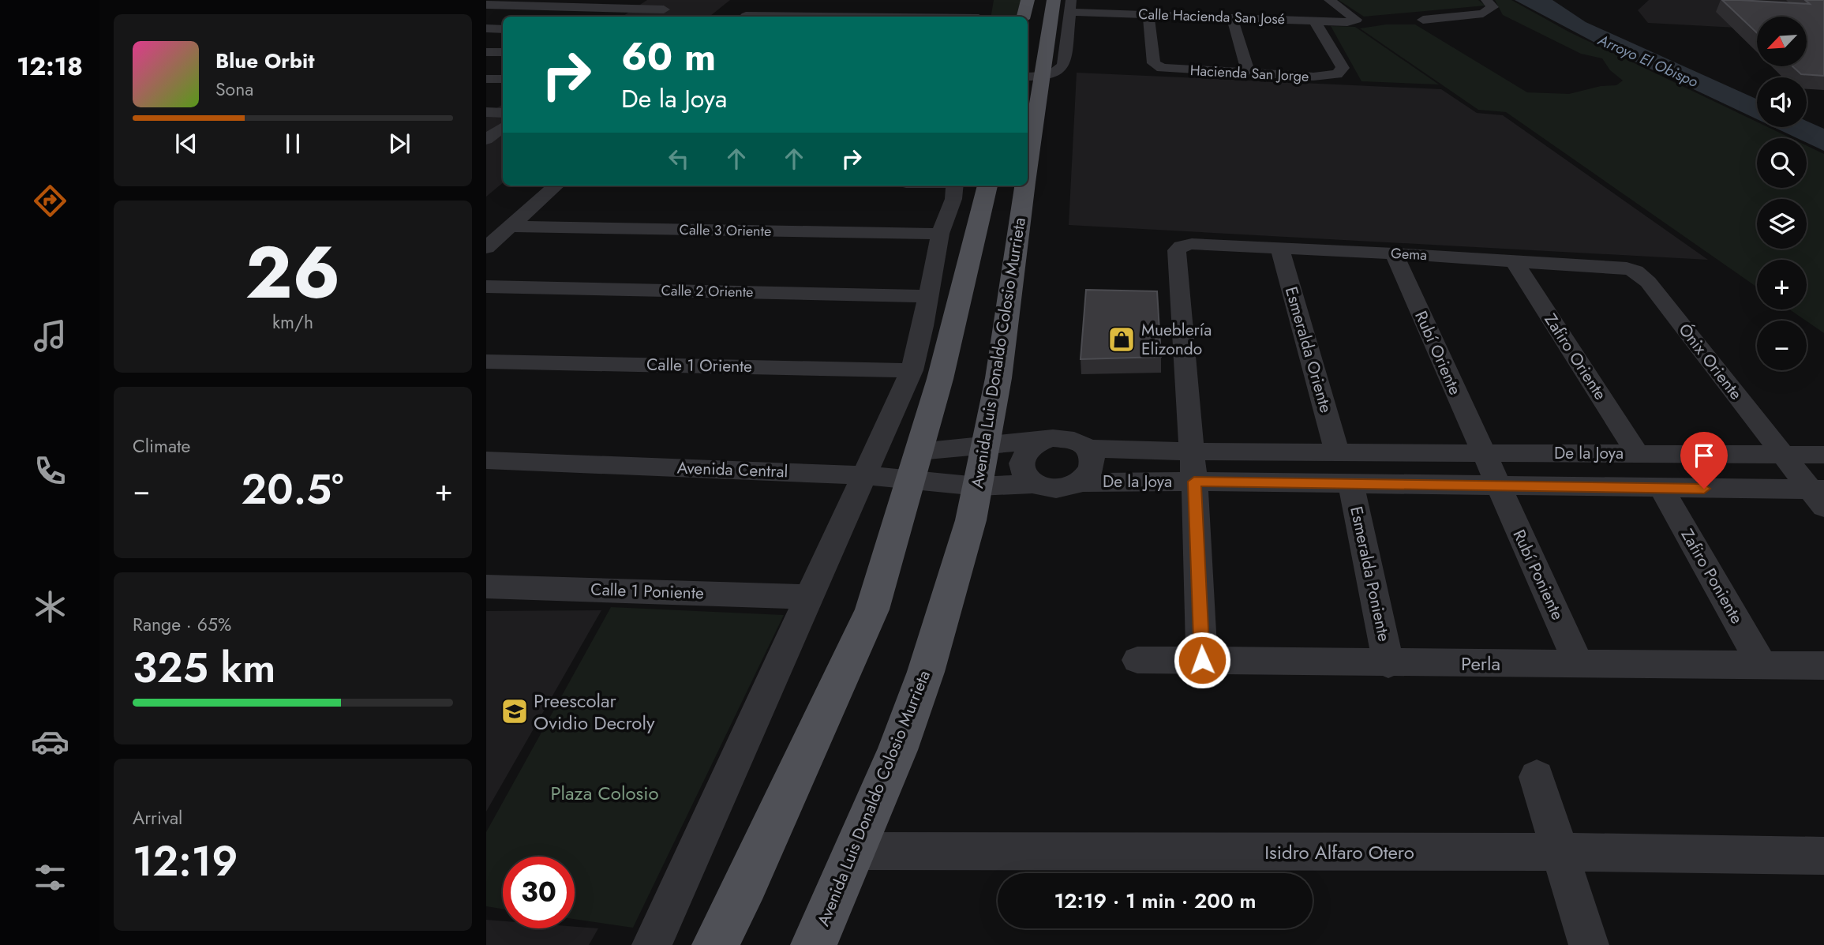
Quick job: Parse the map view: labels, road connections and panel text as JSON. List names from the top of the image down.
{
  "streets": {
    "main road": ["Avenida Luis Donaldo Colosio Murrieta"],
    "street": [
      "Calle Hacienda San José",
      "Hacienda San Jorge",
      "Calle 3 Oriente",
      "Gema",
      "Calle 2 Oriente",
      "Esmeralda Oriente",
      "Rubí Oriente",
      "Zafiro Oriente",
      "Ónix Oriente",
      "Calle 1 Oriente",
      "De la Joya",
      "Avenida Central",
      "Esmeralda Poniente",
      "Rubí Poniente",
      "Zafiro Poniente",
      "Calle 1 Poniente",
      "Perla",
      "Isidro Alfaro Otero"
    ]
  },
  "crossings": [
    ["Calle Hacienda San José", "Hacienda San Jorge"],
    ["Calle Hacienda San José", "Avenida Luis Donaldo Colosio Murrieta"],
    ["Gema", "Esmeralda Oriente"],
    ["Gema", "Rubí Oriente"],
    ["Gema", "Zafiro Oriente"],
    ["Gema", "Ónix Oriente"],
    ["Gema", "De la Joya"],
    ["Esmeralda Oriente", "De la Joya"],
    ["Avenida Luis Donaldo Colosio Murrieta", "De la Joya"],
    ["Avenida Luis Donaldo Colosio Murrieta", "Avenida Central"],
    ["Avenida Luis Donaldo Colosio Murrieta", "Isidro Alfaro Otero"],
    ["Rubí Oriente", "De la Joya"],
    ["Rubí Oriente", "Rubí Poniente"],
    ["Zafiro Oriente", "De la Joya"],
    ["Ónix Oriente", "De la Joya"],
    ["De la Joya", "Avenida Central"],
    ["De la Joya", "Esmeralda Poniente"],
    ["De la Joya", "Rubí Poniente"],
    ["De la Joya", "Zafiro Poniente"],
    ["Esmeralda Poniente", "Perla"],
    ["Rubí Poniente", "Perla"],
    ["Zafiro Poniente", "Perla"]
  ],
  "water": ["Arroyo El Obispo"],
  "parks": ["Plaza Colosio"],
  "places": {
    "shop": ["Mueblería Elizondo"],
    "school or university": ["Preescolar Ovidio Decroly"]
  },
  "north": "bottom left",
  "page": {
    "tabs": "12:18",
    "map_buttons": ["+", "−"],
    "turn": ["60 m", "De la Joya"],
    "song": ["Blue Orbit", "Sona"],
    "tile": [
      ["26", "km/h"],
      "Climate",
      ["Range · 65%", "325 km"],
      ["Arrival", "12:19"]
    ],
    "heat": ["−", "20.5°", "+"],
    "limit": "30",
    "trip": "12:19 · 1 min · 200 m"
  }
}
